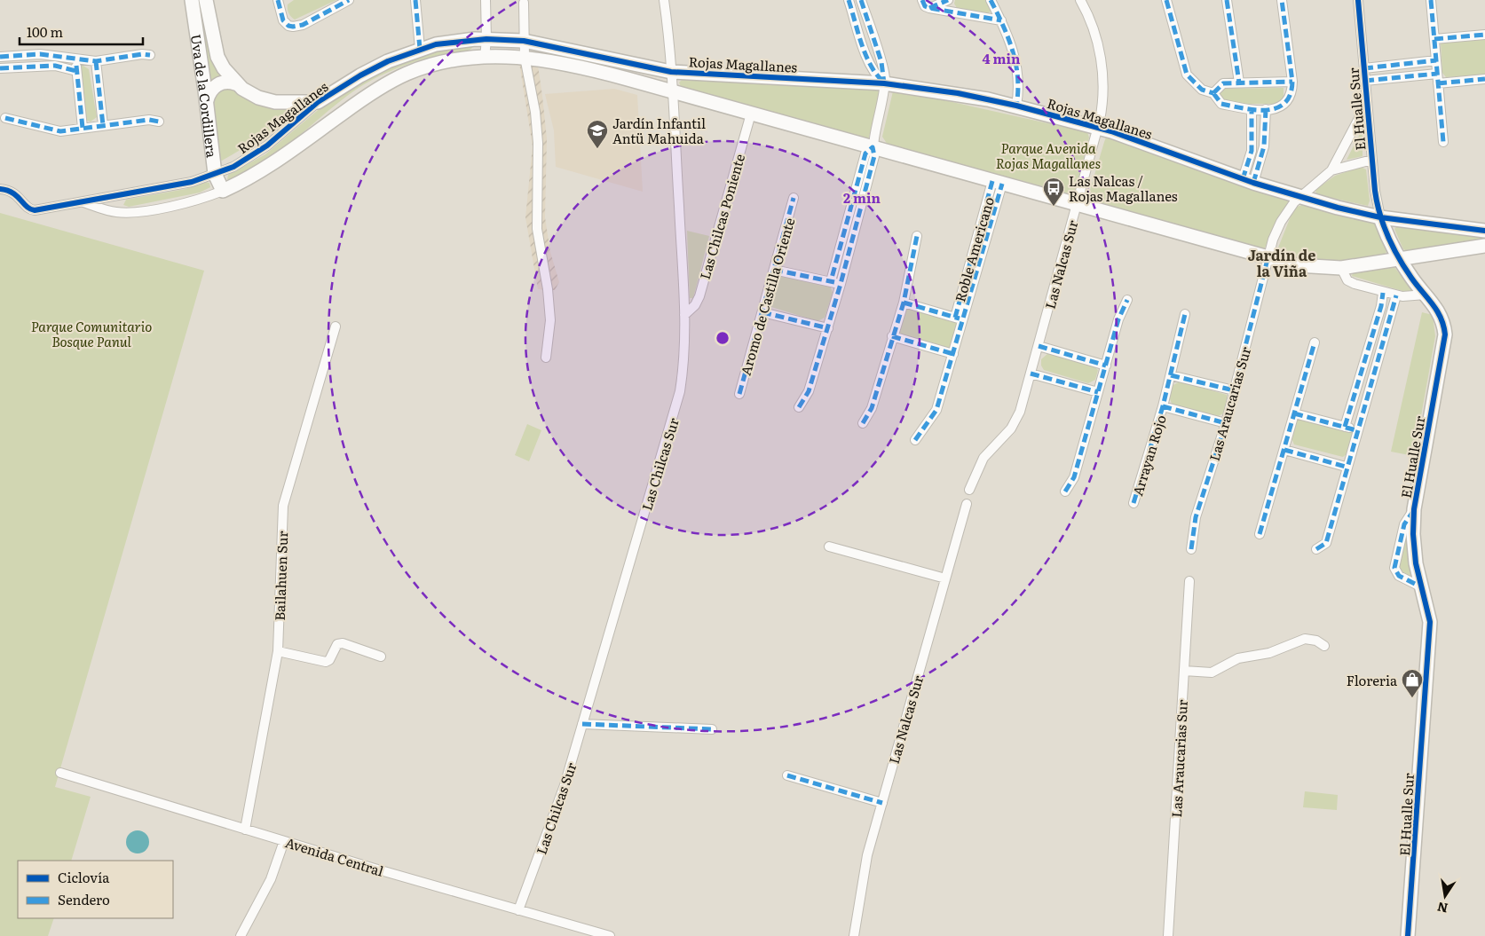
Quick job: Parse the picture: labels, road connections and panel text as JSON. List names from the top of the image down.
{
  "streets": {
    "street": [
      "Rojas Magallanes",
      "Uva de la Cordillera",
      "El Hualle Sur",
      "Las Chilcas Poniente",
      "Roble Americano",
      "Las Nalcas Sur",
      "Aromo de Castilla Oriente",
      "Las Araucarias Sur",
      "Arrayan Rojo",
      "Las Chilcas Sur",
      "Bailahuen Sur",
      "Avenida Central"
    ]
  },
  "crossings": [
    ["Rojas Magallanes", "Uva de la Cordillera"],
    ["Rojas Magallanes", "El Hualle Sur"],
    ["Rojas Magallanes", "Las Chilcas Poniente"],
    ["Rojas Magallanes", "Roble Americano"],
    ["Rojas Magallanes", "Las Nalcas Sur"],
    ["Rojas Magallanes", "Las Araucarias Sur"],
    ["Rojas Magallanes", "Las Chilcas Sur"],
    ["El Hualle Sur", "Las Araucarias Sur"],
    ["Las Chilcas Poniente", "Las Chilcas Sur"],
    ["Las Araucarias Sur", "Arrayan Rojo"],
    ["Las Chilcas Sur", "Avenida Central"],
    ["Bailahuen Sur", "Avenida Central"]
  ],
  "districts": ["Jardín de la Viña"],
  "parks": ["Parque Avenida Rojas Magallanes", "Parque Comunitario Bosque Panul"],
  "places": {
    "school or university": ["Jardín Infantil Antü Mahuida"],
    "bus stop": ["Las Nalcas / Rojas Magallanes"],
    "shop": ["Floreria"]
  },
  "legend": ["Ciclovía", "Sendero"],
  "scale_bar": "100 m",
  "north": "bottom",
  "rings": ["4 min", "2 min"]
}
